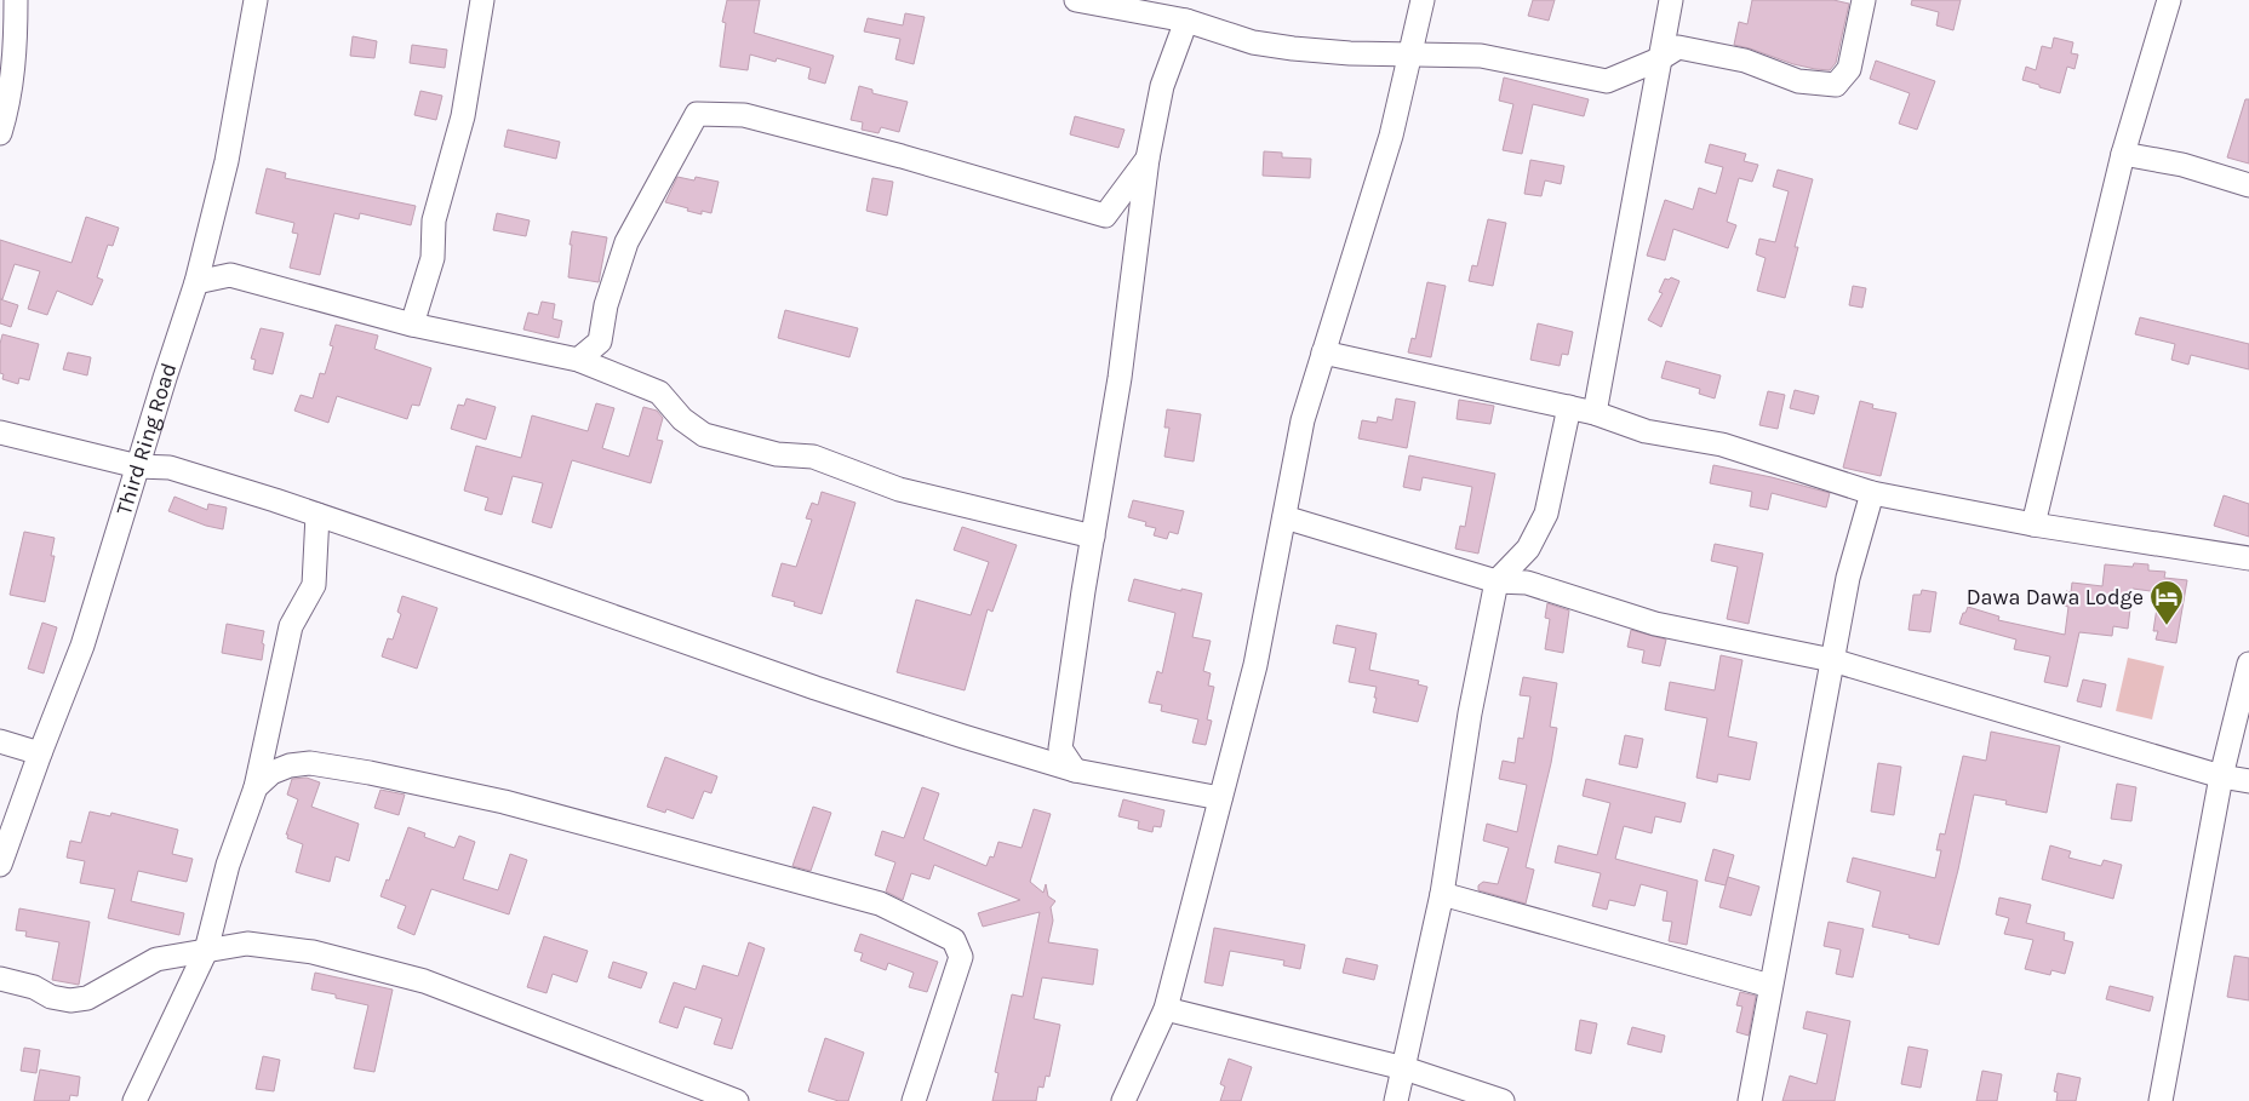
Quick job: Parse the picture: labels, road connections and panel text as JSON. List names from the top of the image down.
{
  "streets": {
    "street": ["Third Ring Road"]
  },
  "places": {
    "hotel": ["Dawa Dawa Lodge"]
  }
}
